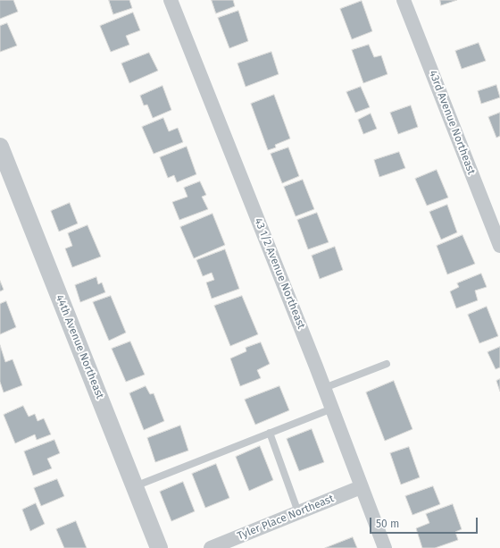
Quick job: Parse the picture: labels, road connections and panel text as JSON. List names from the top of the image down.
{
  "streets": {
    "street": [
      "43rd Avenue Northeast",
      "43 1/2 Avenue Northeast",
      "44th Avenue Northeast",
      "Tyler Place Northeast"
    ]
  },
  "crossings": [
    ["43 1/2 Avenue Northeast", "Tyler Place Northeast"]
  ],
  "scale_bar": "50 m"
}
